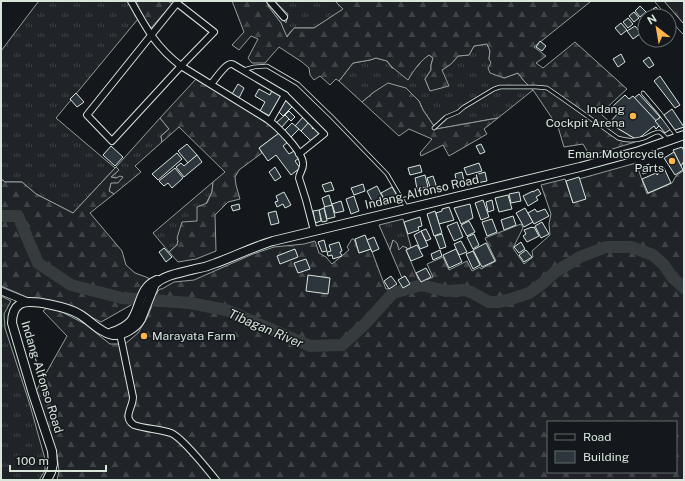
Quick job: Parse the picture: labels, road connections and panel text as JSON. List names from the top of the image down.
{
  "streets": {
    "main road": ["Indang-Alfonso Road"]
  },
  "water": ["Tibagan River"],
  "places": ["Indang Cockpit Arena", "Eman Motorcycle Parts", "Marayata Farm"],
  "legend": ["Road", "Building"],
  "scale_bar": "100 m",
  "north": "top left"
}
